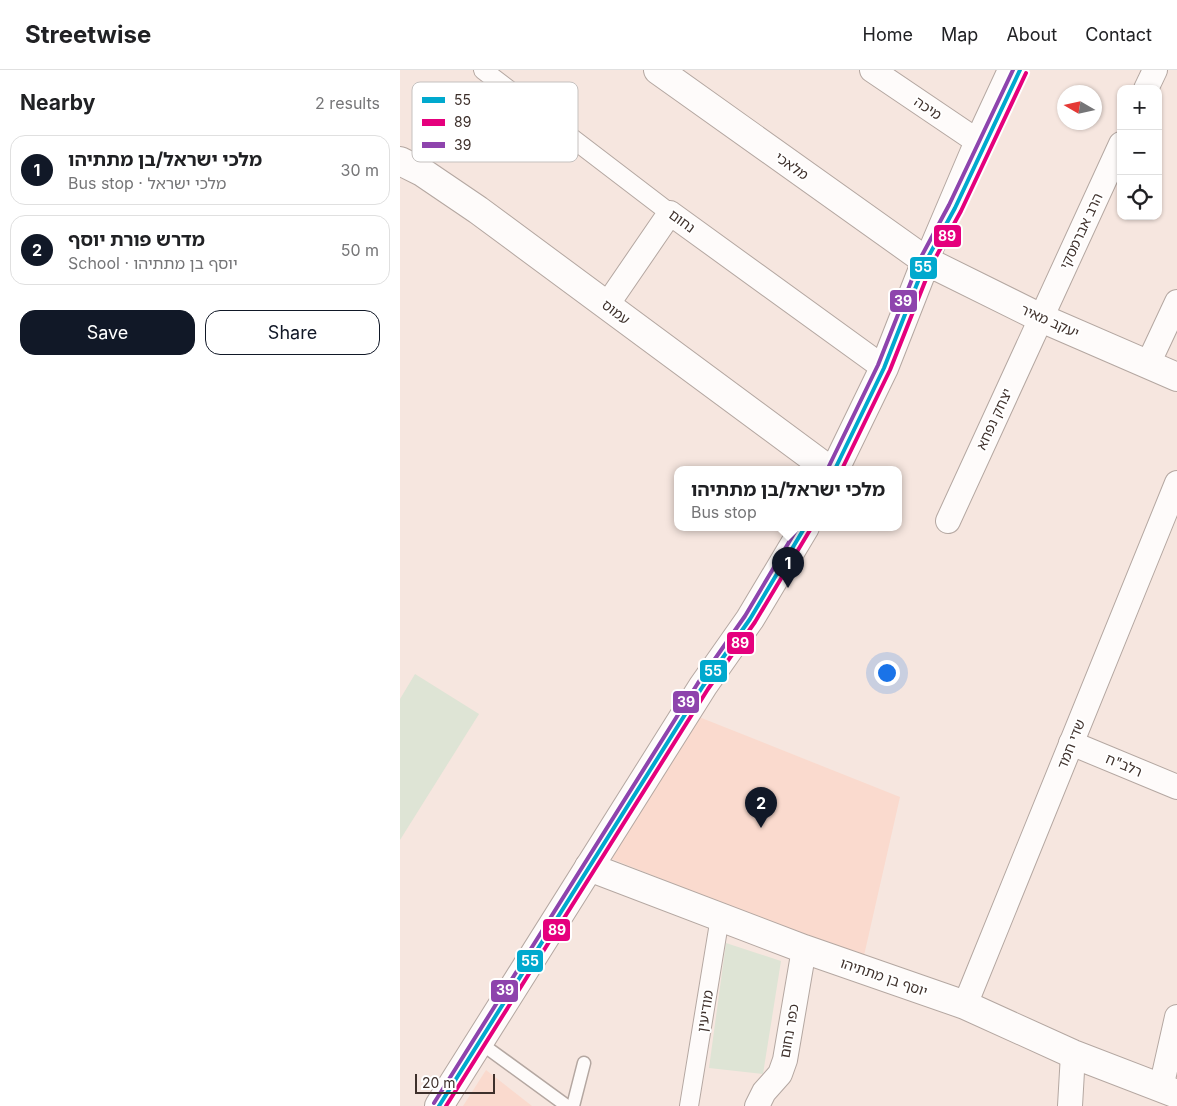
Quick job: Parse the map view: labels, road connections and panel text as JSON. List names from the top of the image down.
{
  "streets": {
    "street": [
      "מיכה",
      "מלאכי",
      "נחום",
      "הרב אברמסקי",
      "עמוס",
      "יעקב מאיר",
      "יצחק נפחא",
      "שדי חמד",
      "רלב\"ח",
      "יוסף בן מתתיהו",
      "מודיעין",
      "כפר נחום"
    ]
  },
  "crossings": [
    ["מלאכי", "יעקב מאיר"],
    ["הרב אברמסקי", "יעקב מאיר"],
    ["הרב אברמסקי", "יצחק נפחא"],
    ["יעקב מאיר", "יצחק נפחא"],
    ["שדי חמד", "רלב\"ח"],
    ["שדי חמד", "יוסף בן מתתיהו"],
    ["יוסף בן מתתיהו", "מודיעין"],
    ["יוסף בן מתתיהו", "כפר נחום"]
  ],
  "lines": ["transit line 55", "transit line 39", "transit line 89"],
  "legend": ["55", "89", "39"],
  "scale_bar": "20 m",
  "north": "left",
  "page": {
    "header": "Streetwise",
    "nav": [
      "Home",
      "Map",
      "About",
      "Contact"
    ],
    "heading": ["Nearby", "2 results"],
    "map_buttons": ["+", "−"],
    "list": [
      {
        "mark": "1",
        "name": "מלכי ישראל/בן מתתיהו",
        "note": "Bus stop · מלכי ישראל",
        "value": "30 m"
      },
      {
        "mark": "2",
        "name": "מדרש פורת יוסף",
        "note": "School · יוסף בן מתתיהו",
        "value": "50 m"
      }
    ],
    "buttons": ["Save", "Share"],
    "popup": ["מלכי ישראל/בן מתתיהו", "Bus stop"],
    "pins": ["1", "2"],
    "scale": "20 m"
  }
}
